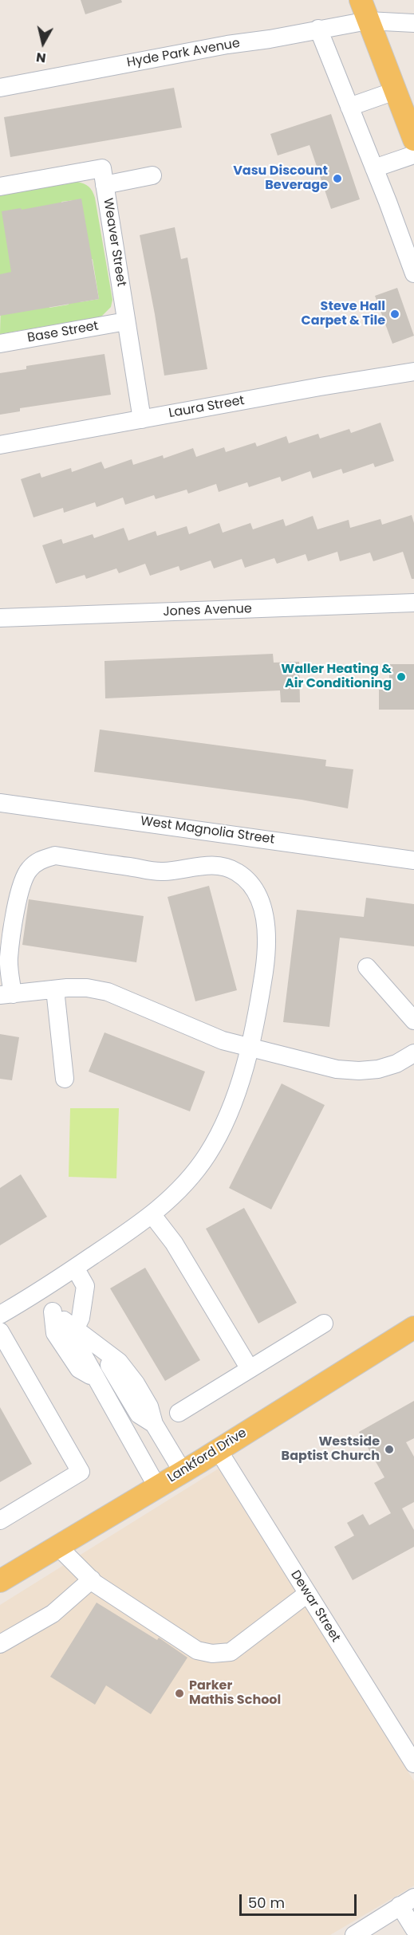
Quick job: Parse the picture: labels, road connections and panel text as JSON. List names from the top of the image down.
{
  "streets": {
    "main road": ["Lankford Drive"],
    "street": [
      "Hyde Park Avenue",
      "Weaver Street",
      "Base Street",
      "Laura Street",
      "Jones Avenue",
      "West Magnolia Street",
      "Dewar Street"
    ]
  },
  "crossings": [
    ["Weaver Street", "Base Street"],
    ["Weaver Street", "Laura Street"],
    ["Lankford Drive", "Dewar Street"]
  ],
  "places": [
    "Vasu Discount Beverage",
    "Steve Hall Carpet & Tile",
    "Waller Heating & Air Conditioning",
    "Westside Baptist Church",
    "Parker Mathis School"
  ],
  "scale_bar": "50 m",
  "north": "bottom"
}
